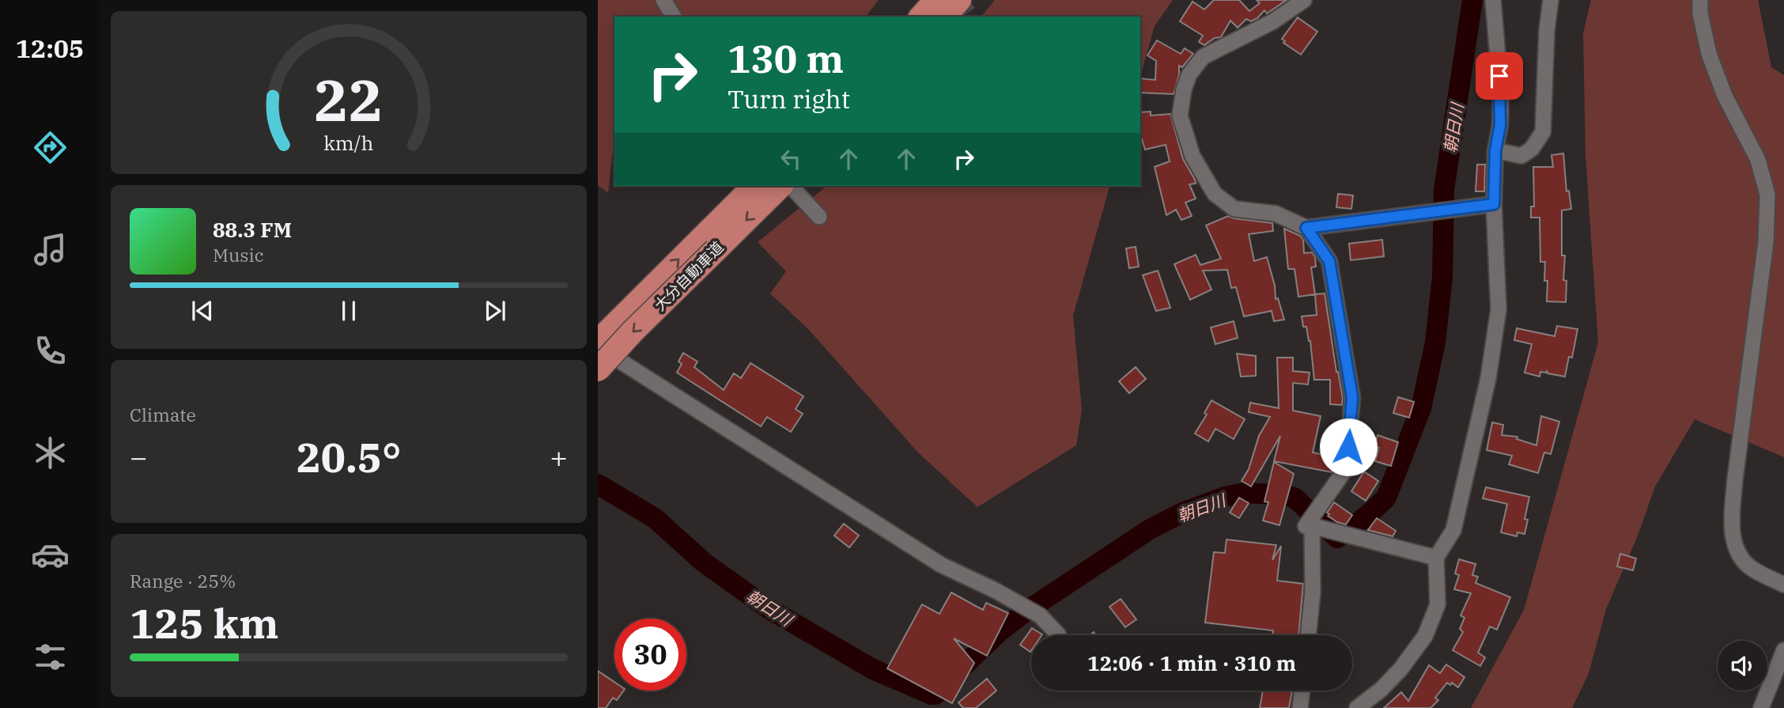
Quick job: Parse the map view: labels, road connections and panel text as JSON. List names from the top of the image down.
{
  "streets": {
    "highway": ["大分自動車道"]
  },
  "water": ["朝日川"],
  "page": {
    "tabs": "12:05",
    "turn": ["130 m", "Turn right"],
    "song": ["88.3 FM", "Music"],
    "tile": [
      "Climate",
      ["Range · 25%", "125 km"]
    ],
    "heat": ["−", "20.5°", "+"],
    "limit": "30",
    "trip": "12:06 · 1 min · 310 m",
    "gauge": ["22", "km/h"]
  }
}
